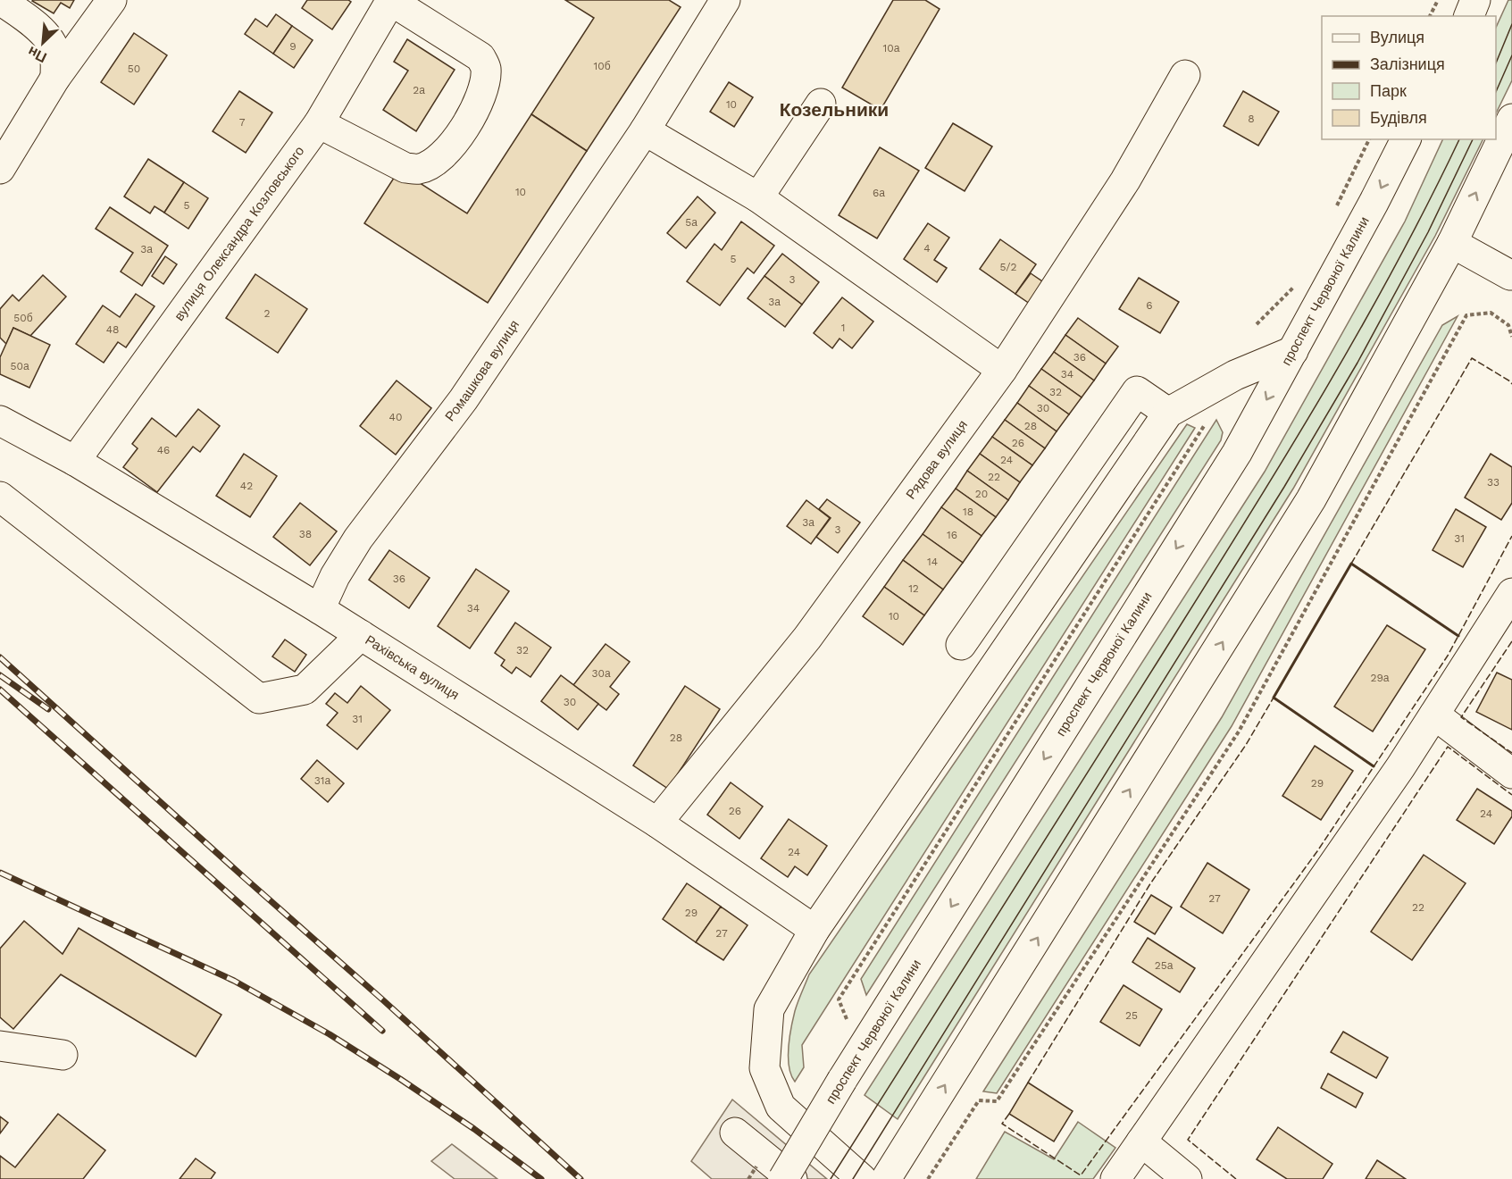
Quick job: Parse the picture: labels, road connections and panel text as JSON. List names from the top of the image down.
{
  "streets": {
    "main road": [
      "вулиця Олександра Козловського",
      "проспект Червоної Калини",
      "Ромашкова вулиця",
      "Рядова вулиця",
      "Рахівська вулиця"
    ]
  },
  "crossings": [
    ["вулиця Олександра Козловського", "Рахівська вулиця"],
    ["Ромашкова вулиця", "Рахівська вулиця"],
    ["Рядова вулиця", "Рахівська вулиця"]
  ],
  "districts": ["Козельники"],
  "house_numbers": [
    "9",
    "10а",
    "10б",
    "50",
    "2а",
    "10",
    "8",
    "7",
    "10",
    "6а",
    "5",
    "5а",
    "4",
    "3а",
    "5",
    "5/2",
    "3",
    "3а",
    "6",
    "2",
    "50б",
    "1",
    "48",
    "36",
    "50а",
    "34",
    "32",
    "30",
    "40",
    "28",
    "26",
    "46",
    "24",
    "22",
    "33",
    "42",
    "20",
    "18",
    "3а",
    "3",
    "38",
    "16",
    "31",
    "14",
    "36",
    "12",
    "34",
    "10",
    "32",
    "30а",
    "29а",
    "30",
    "31",
    "28",
    "31а",
    "29",
    "26",
    "24",
    "24",
    "27",
    "22",
    "29",
    "27",
    "25а",
    "25"
  ],
  "legend": [
    "Вулиця",
    "Залізниця",
    "Парк",
    "Будівля"
  ],
  "north": "bottom left"
}
